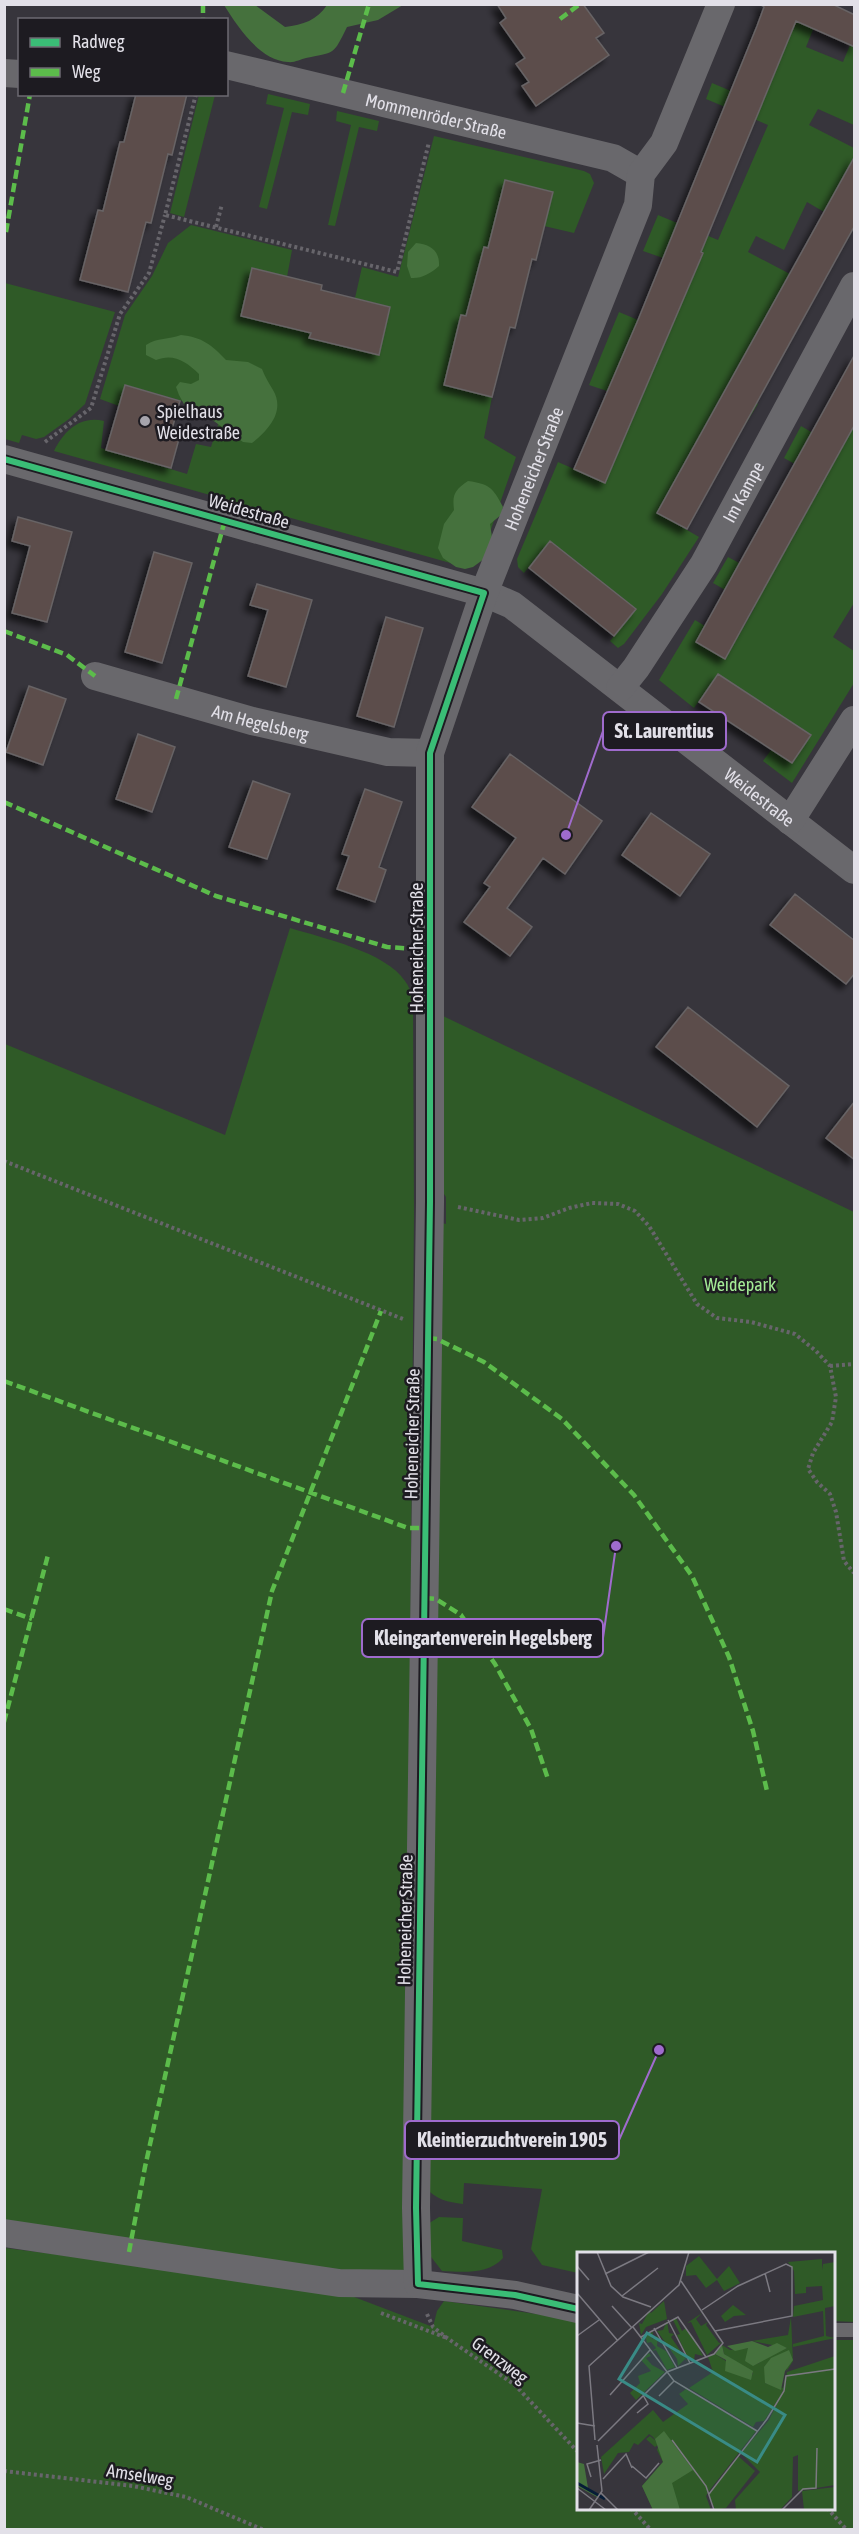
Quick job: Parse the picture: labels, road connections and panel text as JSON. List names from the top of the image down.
{
  "streets": {
    "street": [
      "Mommenröder Straße",
      "Hoheneicher Straße",
      "Im Kampe",
      "Weidestraße",
      "Am Hegelsberg"
    ],
    "path": ["Grenzweg", "Amselweg"]
  },
  "crossings": [
    ["Mommenröder Straße", "Hoheneicher Straße"],
    ["Hoheneicher Straße", "Weidestraße"],
    ["Hoheneicher Straße", "Am Hegelsberg"],
    ["Hoheneicher Straße", "Grenzweg"],
    ["Im Kampe", "Weidestraße"]
  ],
  "parks": ["Weidepark"],
  "places": [
    "Spielhaus Weidestraße",
    "St. Laurentius",
    "Kleingartenverein Hegelsberg",
    "Kleintierzuchtverein 1905"
  ],
  "legend": ["Radweg", "Weg"]
}
